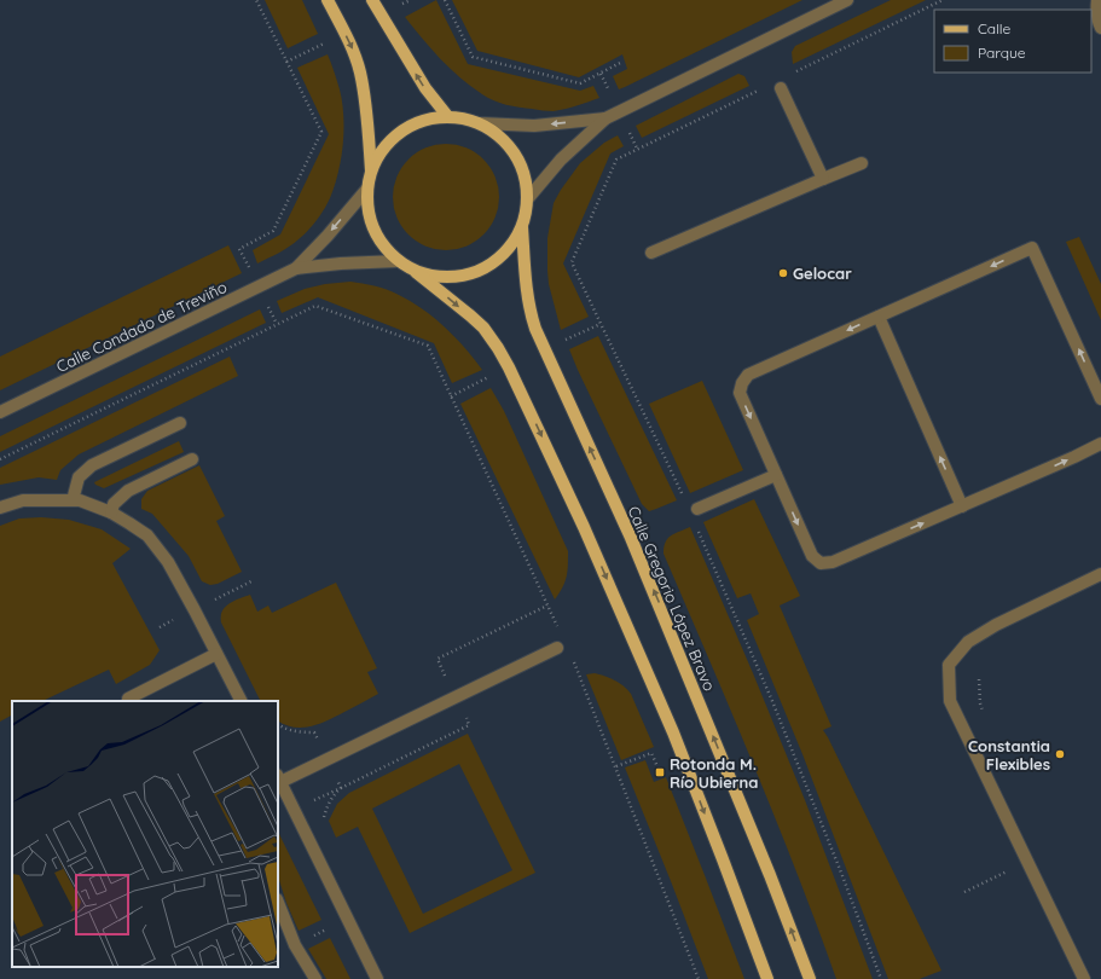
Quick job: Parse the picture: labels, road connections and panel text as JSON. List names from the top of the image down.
{
  "streets": {
    "main road": ["Calle Gregorio López Bravo"],
    "street": ["Calle Condado de Treviño"]
  },
  "crossings": [
    ["Calle Condado de Treviño", "Calle Gregorio López Bravo"]
  ],
  "places": {
    "other": ["Gelocar", "Constantia Flexibles"],
    "transit": ["Rotonda M. Río Ubierna"]
  },
  "legend": ["Calle", "Parque"]
}
